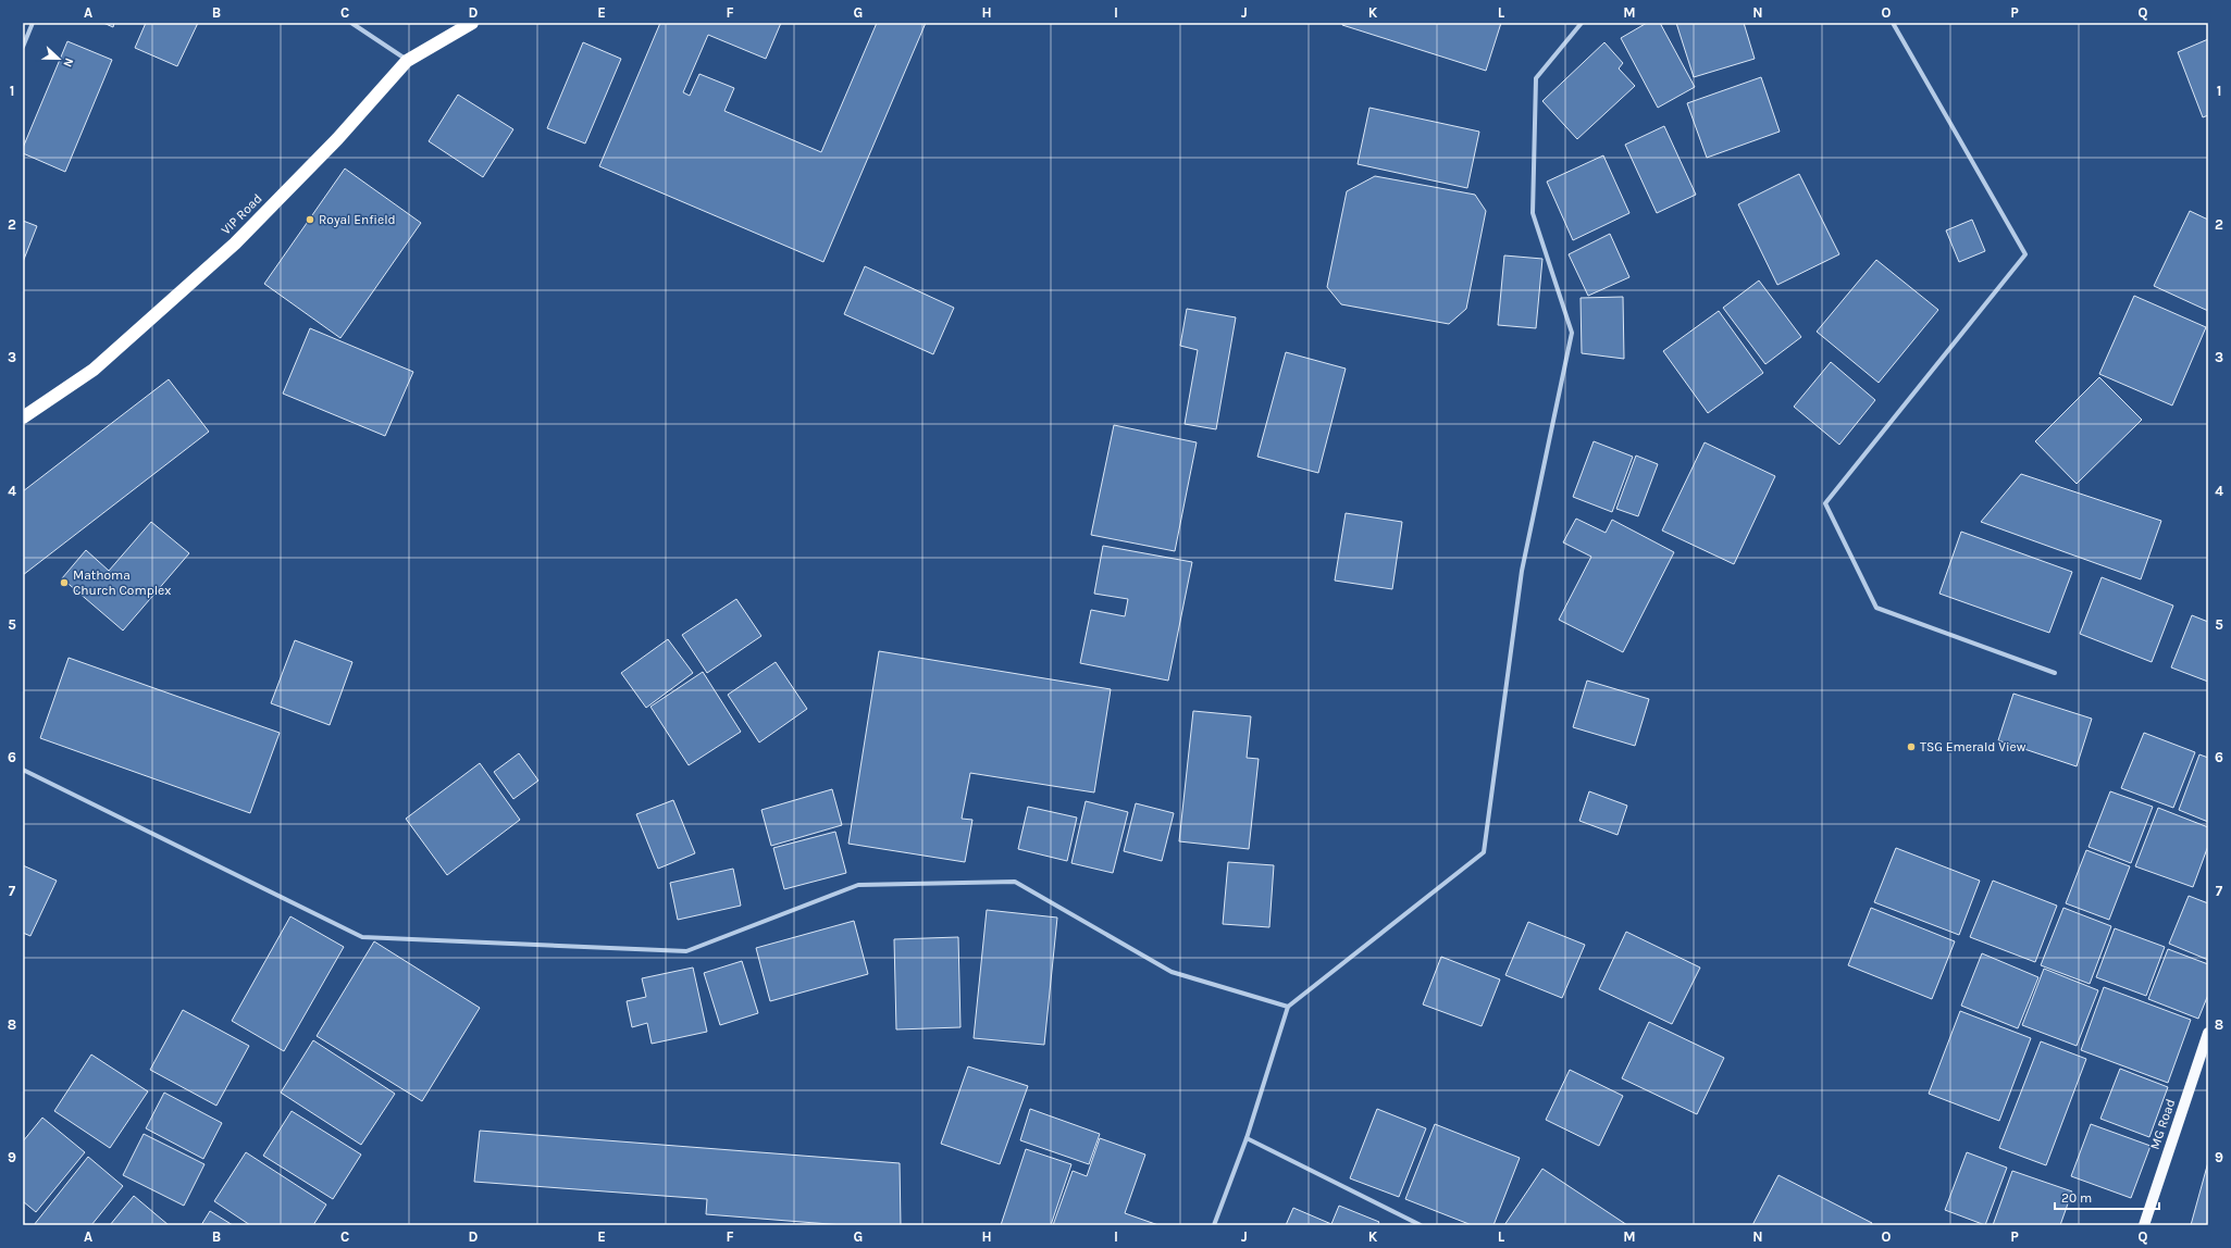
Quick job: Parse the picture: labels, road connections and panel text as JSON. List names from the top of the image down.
{
  "streets": {
    "highway": ["VIP Road"],
    "main road": ["MG Road"]
  },
  "places": ["Royal Enfield", "Mathoma Church Complex", "TSG Emerald View"],
  "scale_bar": "20 m",
  "north": "right",
  "grid": {
    "columns": [
      "A",
      "B",
      "C",
      "D",
      "E",
      "F",
      "G",
      "H",
      "I",
      "J",
      "K",
      "L",
      "M",
      "N",
      "O",
      "P",
      "Q"
    ],
    "rows": [
      "1",
      "2",
      "3",
      "4",
      "5",
      "6",
      "7",
      "8",
      "9"
    ]
  }
}
